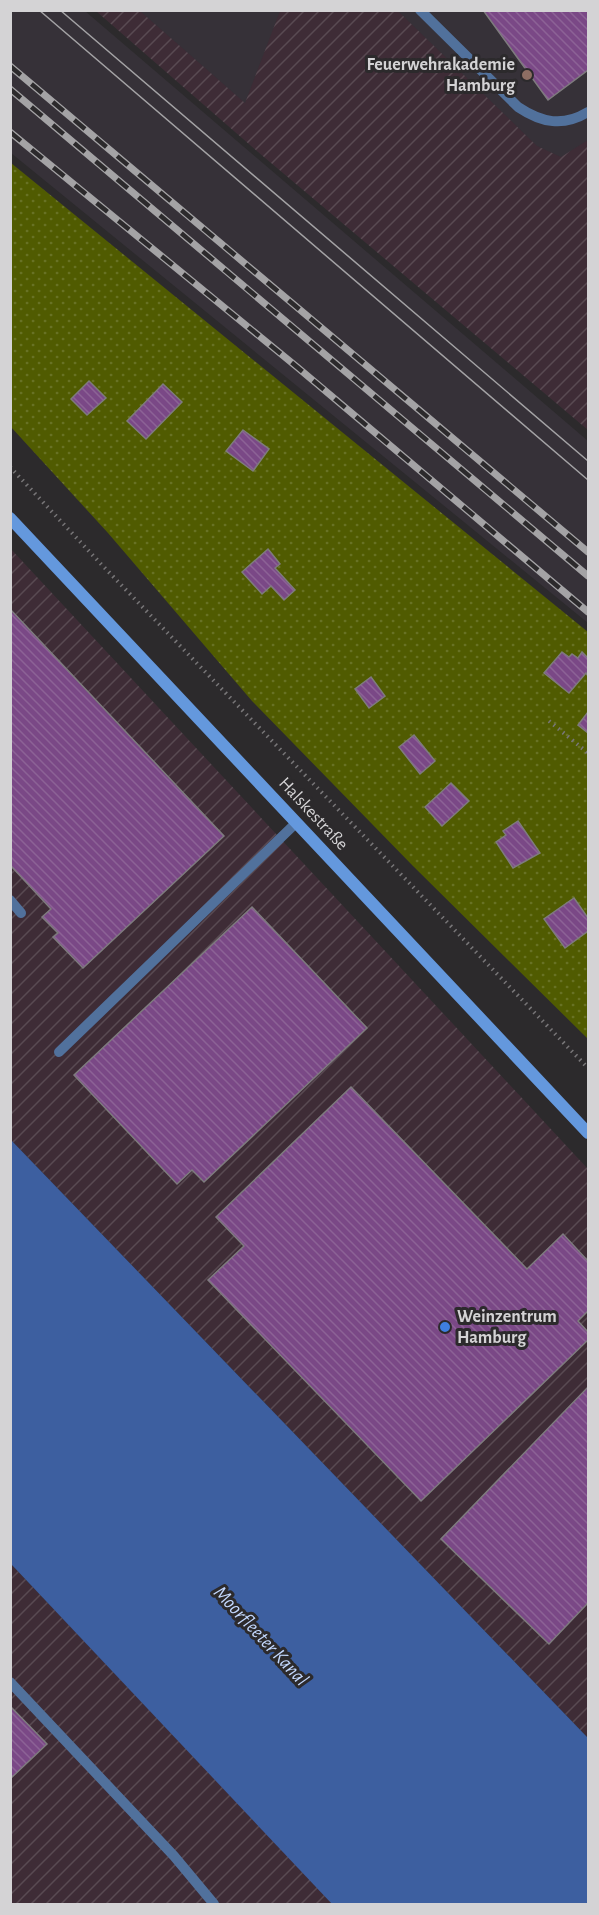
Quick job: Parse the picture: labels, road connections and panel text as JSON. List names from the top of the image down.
{
  "streets": {
    "street": ["Halskestraße"]
  },
  "water": ["Moorfleeter Kanal"],
  "places": ["Feuerwehrakademie Hamburg", "Weinzentrum Hamburg"]
}
